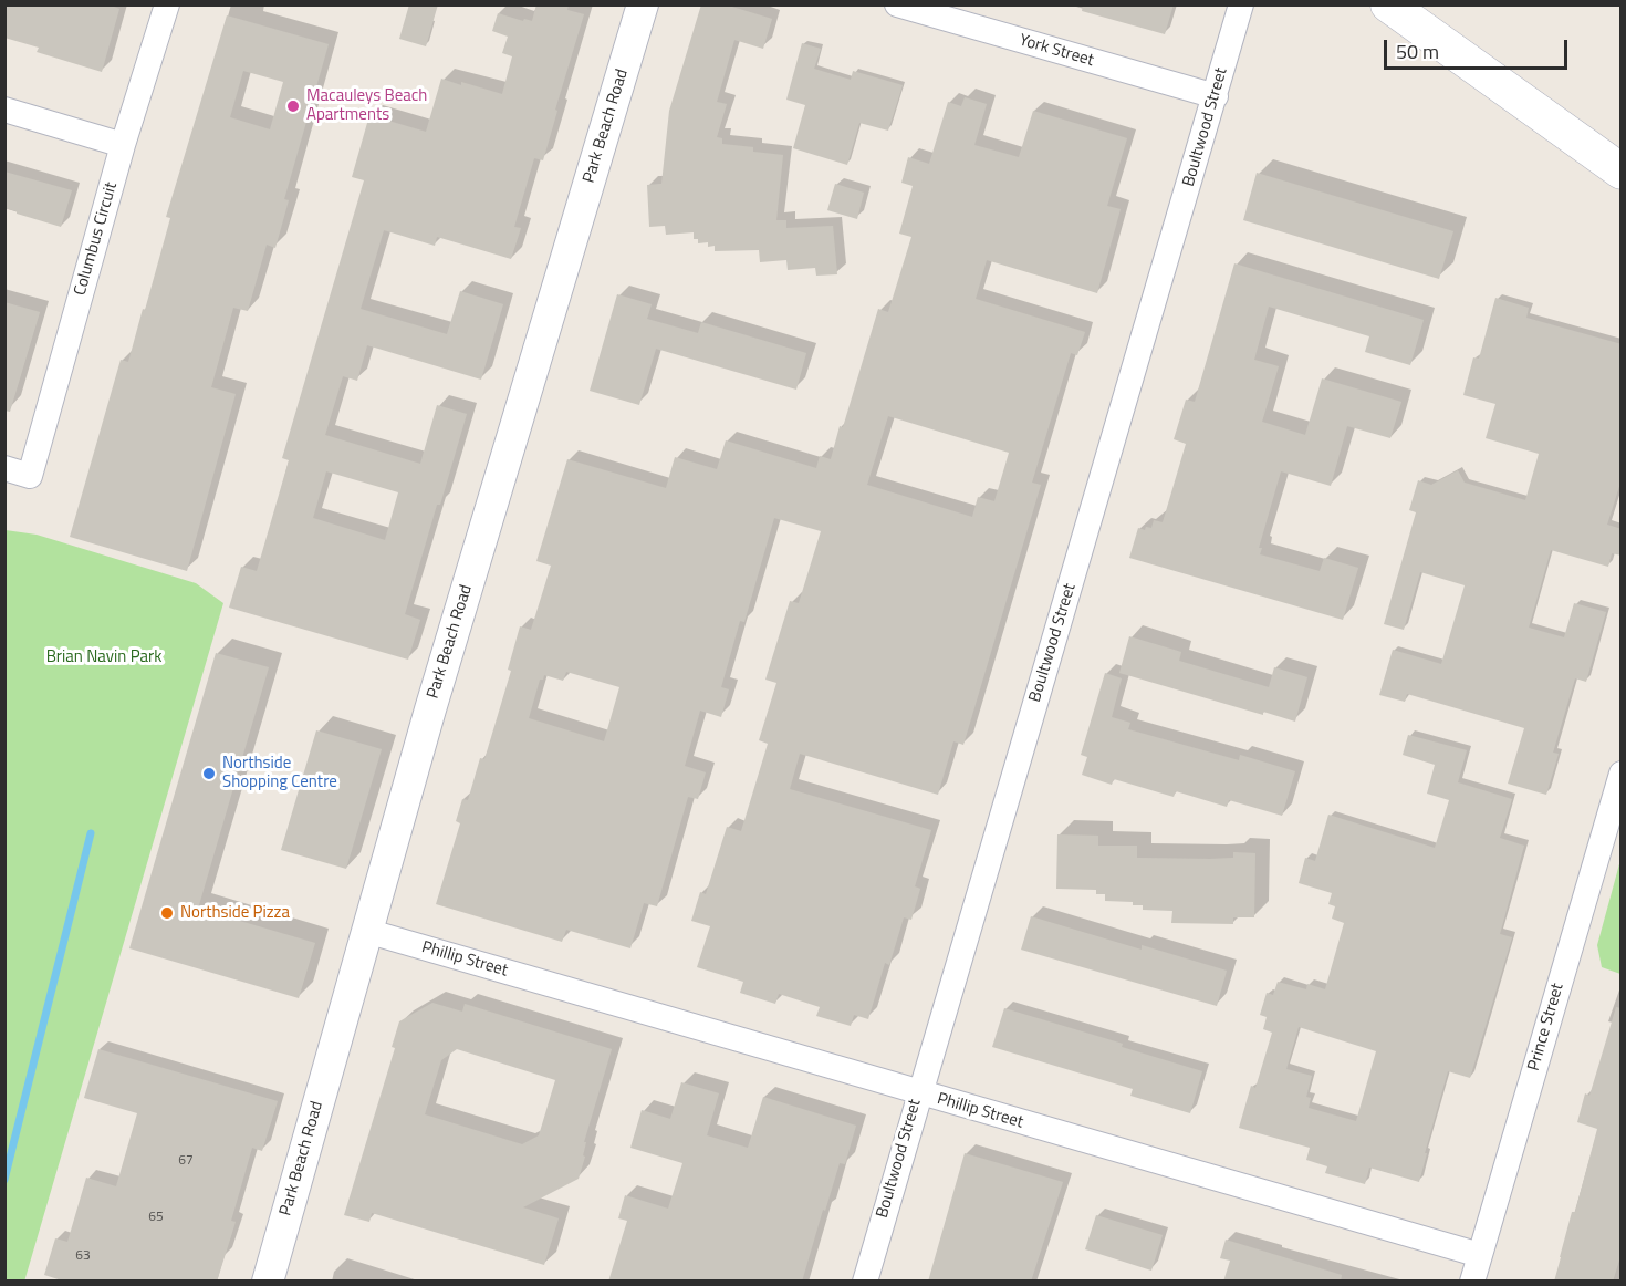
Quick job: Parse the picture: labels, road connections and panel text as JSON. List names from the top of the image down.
{
  "streets": {
    "street": [
      "York Street",
      "Park Beach Road",
      "Boultwood Street",
      "Columbus Circuit",
      "Phillip Street",
      "Prince Street"
    ]
  },
  "crossings": [
    ["York Street", "Boultwood Street"],
    ["Park Beach Road", "Phillip Street"],
    ["Boultwood Street", "Phillip Street"],
    ["Phillip Street", "Prince Street"]
  ],
  "parks": ["Brian Navin Park"],
  "places": ["Macauleys Beach Apartments", "Northside Shopping Centre", "Northside Pizza"],
  "house_numbers": ["67", "65", "63"],
  "scale_bar": "50 m"
}
